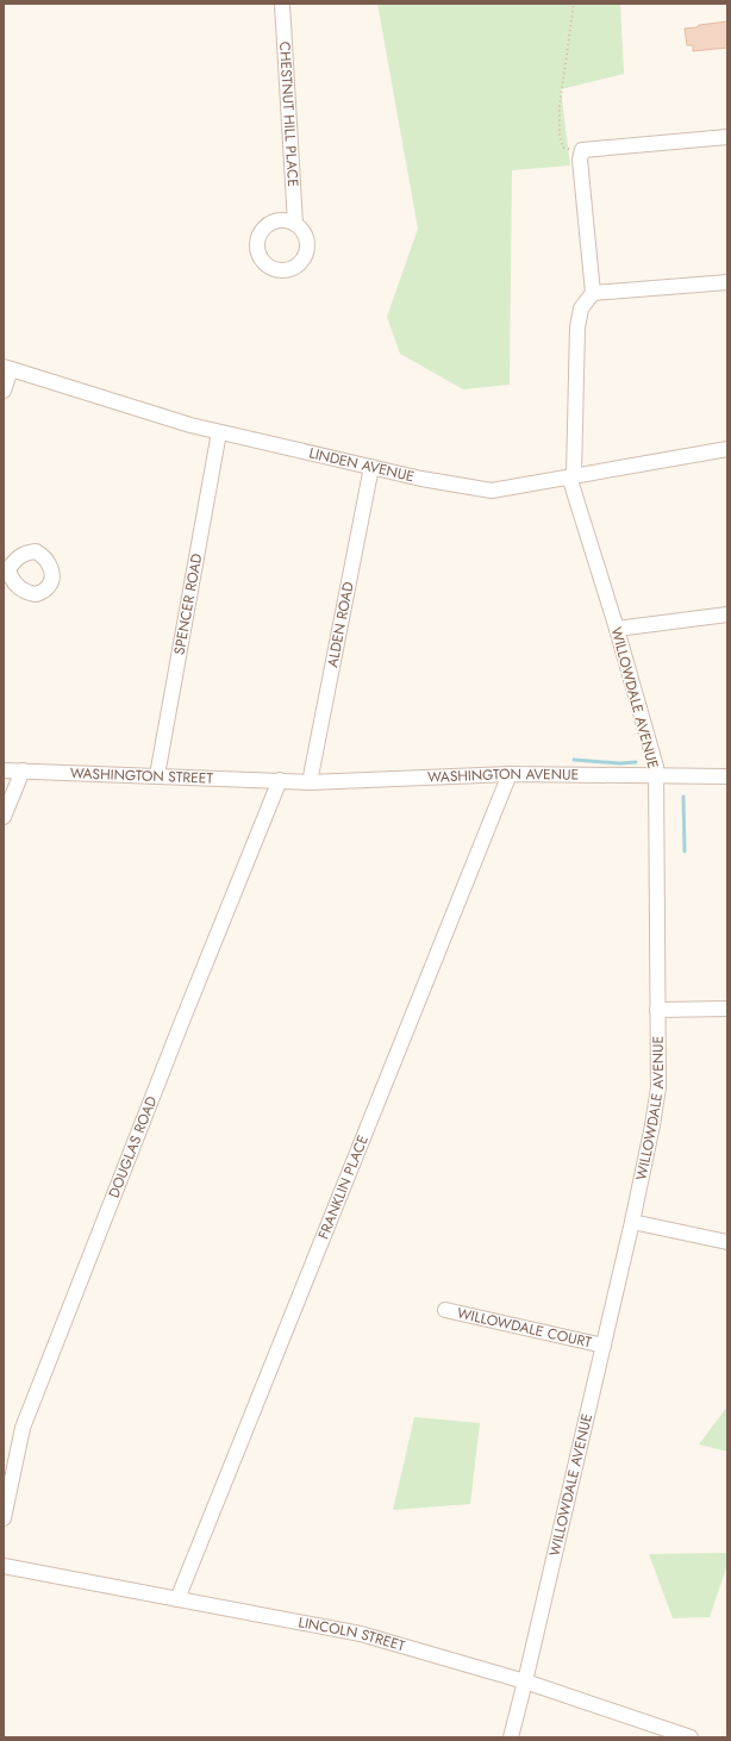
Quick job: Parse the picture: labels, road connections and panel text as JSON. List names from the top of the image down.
{
  "streets": {
    "street": [
      "CHESTNUT HILL PLACE",
      "LINDEN AVENUE",
      "SPENCER ROAD",
      "ALDEN ROAD",
      "WILLOWDALE AVENUE",
      "WASHINGTON STREET",
      "WASHINGTON AVENUE",
      "DOUGLAS ROAD",
      "FRANKLIN PLACE",
      "WILLOWDALE COURT",
      "LINCOLN STREET"
    ]
  },
  "crossings": [
    ["LINDEN AVENUE", "SPENCER ROAD"],
    ["LINDEN AVENUE", "ALDEN ROAD"],
    ["LINDEN AVENUE", "WILLOWDALE AVENUE"],
    ["SPENCER ROAD", "WASHINGTON STREET"],
    ["ALDEN ROAD", "WASHINGTON AVENUE"],
    ["WILLOWDALE AVENUE", "WASHINGTON AVENUE"],
    ["WILLOWDALE AVENUE", "WILLOWDALE COURT"],
    ["WILLOWDALE AVENUE", "LINCOLN STREET"],
    ["WASHINGTON STREET", "WASHINGTON AVENUE"],
    ["WASHINGTON STREET", "DOUGLAS ROAD"],
    ["WASHINGTON AVENUE", "DOUGLAS ROAD"],
    ["WASHINGTON AVENUE", "FRANKLIN PLACE"],
    ["FRANKLIN PLACE", "LINCOLN STREET"]
  ]
}
